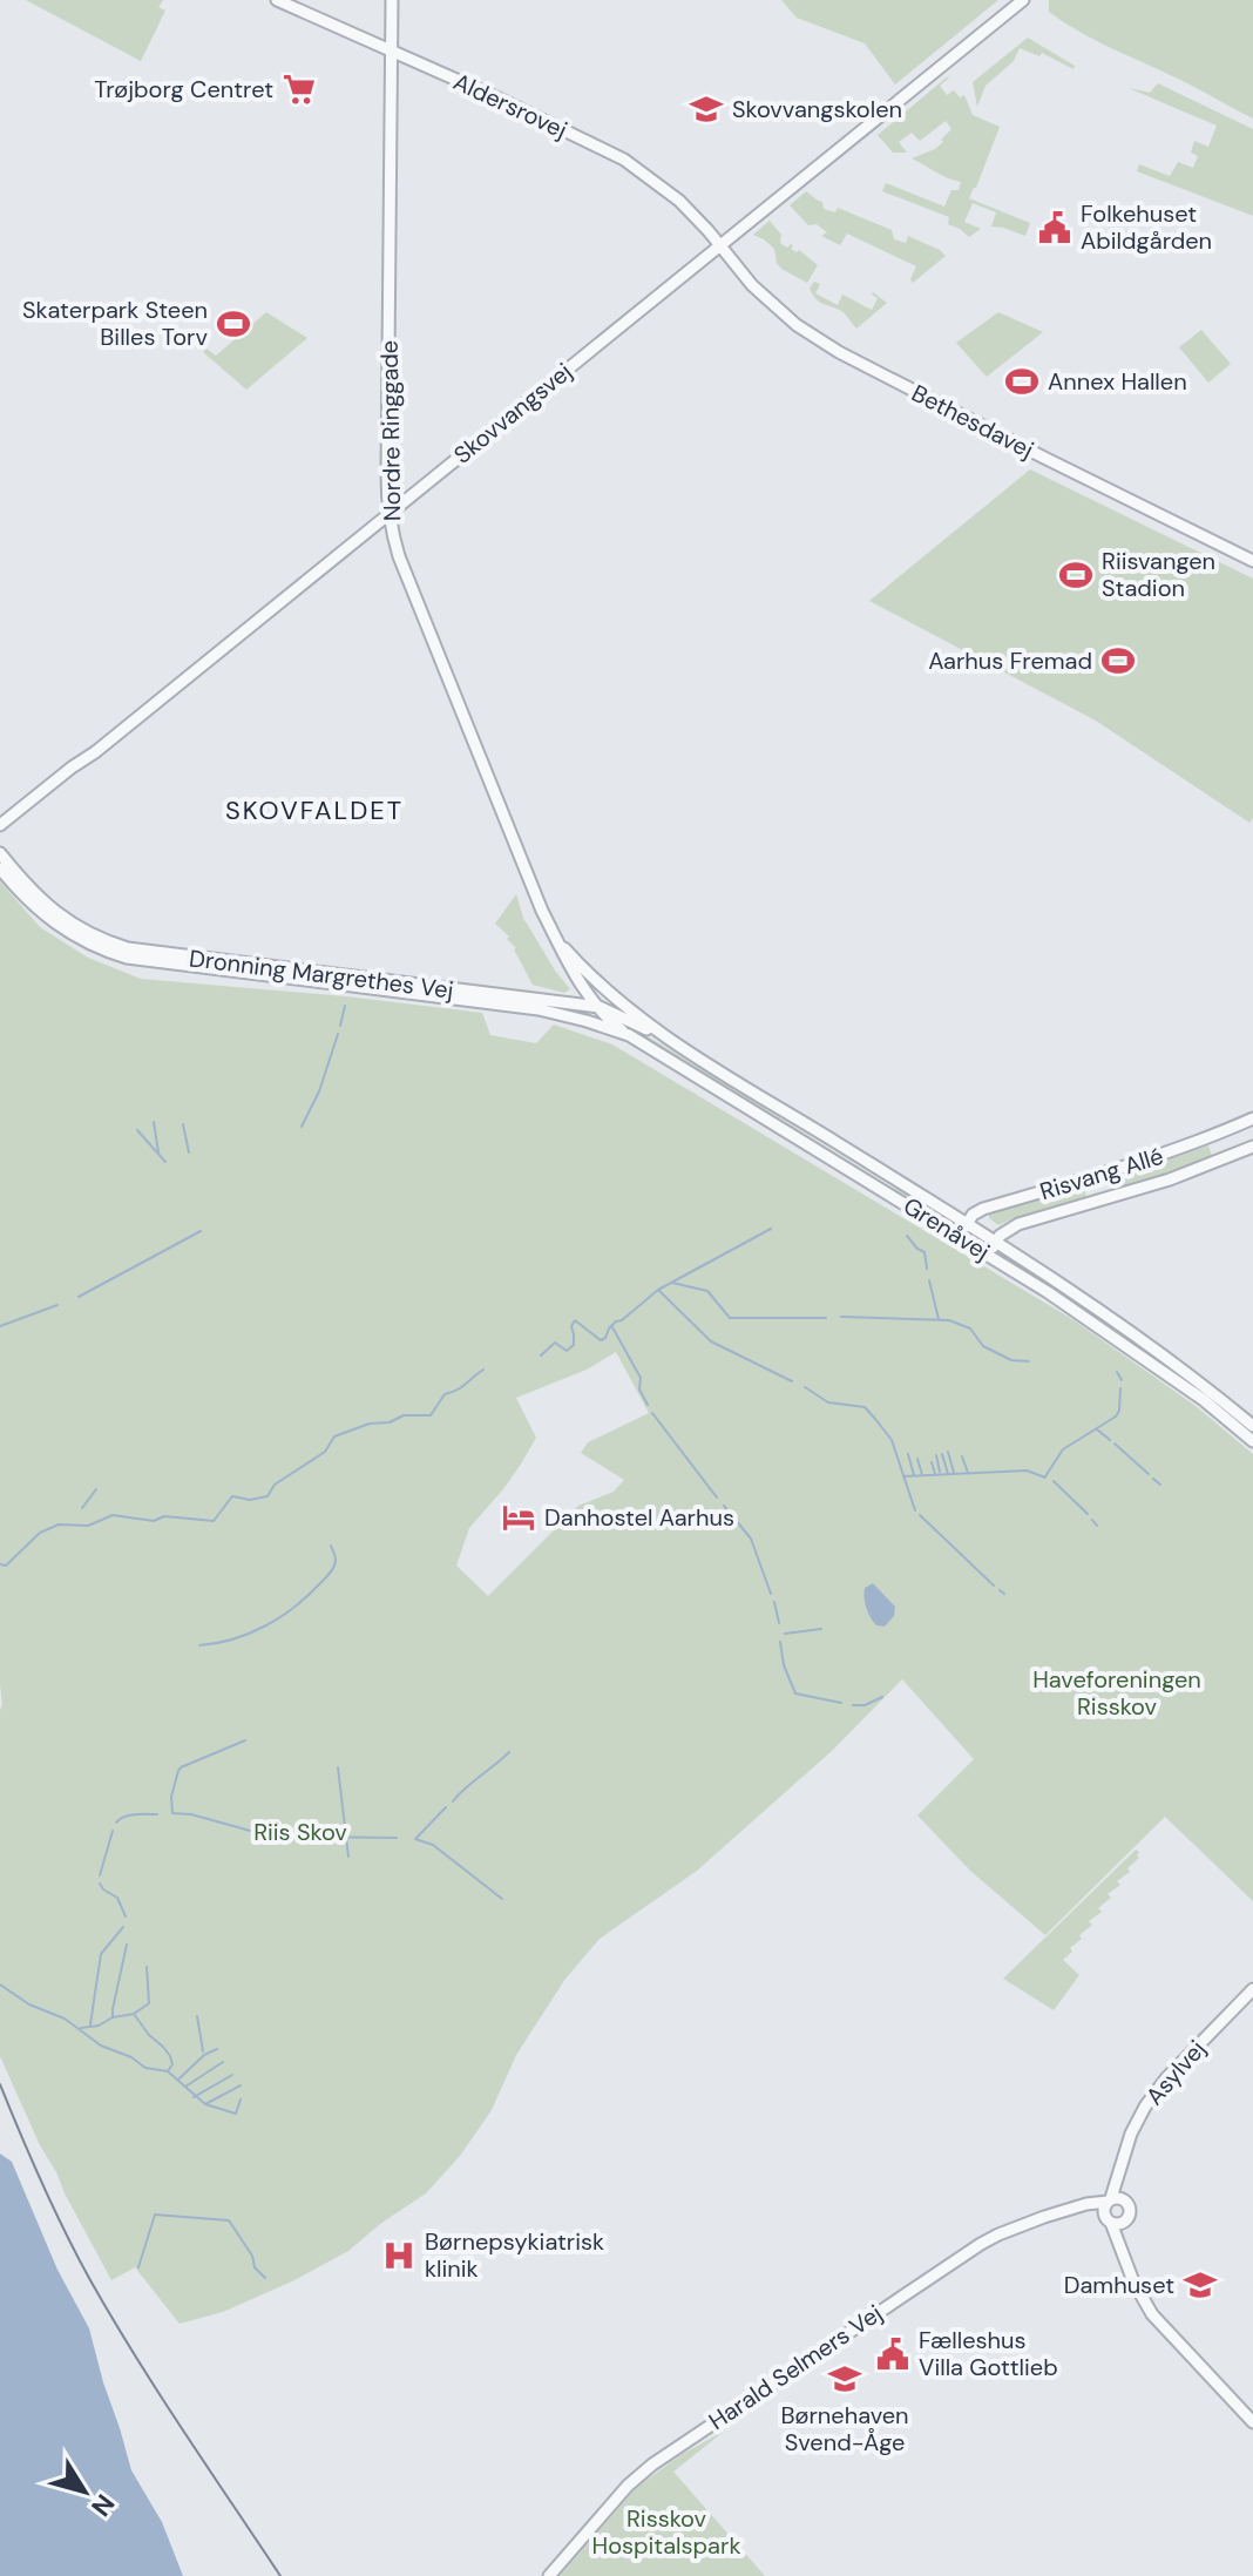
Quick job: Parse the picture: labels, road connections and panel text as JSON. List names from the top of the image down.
{
  "streets": {
    "street": [
      "Aldersrovej",
      "Skovvangsvej",
      "Bethesdavej",
      "Nordre Ringgade",
      "Dronning Margrethes Vej",
      "Risvang Allé",
      "Grenåvej",
      "Asylvej",
      "Harald Selmers Vej"
    ]
  },
  "crossings": [
    ["Aldersrovej", "Skovvangsvej"],
    ["Aldersrovej", "Bethesdavej"],
    ["Aldersrovej", "Nordre Ringgade"],
    ["Skovvangsvej", "Bethesdavej"],
    ["Skovvangsvej", "Nordre Ringgade"],
    ["Nordre Ringgade", "Dronning Margrethes Vej"],
    ["Nordre Ringgade", "Grenåvej"],
    ["Dronning Margrethes Vej", "Grenåvej"],
    ["Risvang Allé", "Grenåvej"],
    ["Asylvej", "Harald Selmers Vej"]
  ],
  "districts": ["SKOVFALDET"],
  "parks": ["Haveforeningen Risskov", "Riis Skov", "Risskov Hospitalspark"],
  "places": {
    "supermarket": ["Trøjborg Centret"],
    "school or university": ["Skovvangskolen", "Damhuset", "Børnehaven Svend-Åge"],
    "public building": ["Folkehuset Abildgården", "Fælleshus Villa Gottlieb"],
    "sports": [
      "Skaterpark Steen Billes Torv",
      "Annex Hallen",
      "Riisvangen Stadion",
      "Aarhus Fremad"
    ],
    "hotel": ["Danhostel Aarhus"],
    "hospital": ["Børnepsykiatrisk klinik"]
  },
  "north": "bottom right"
}
